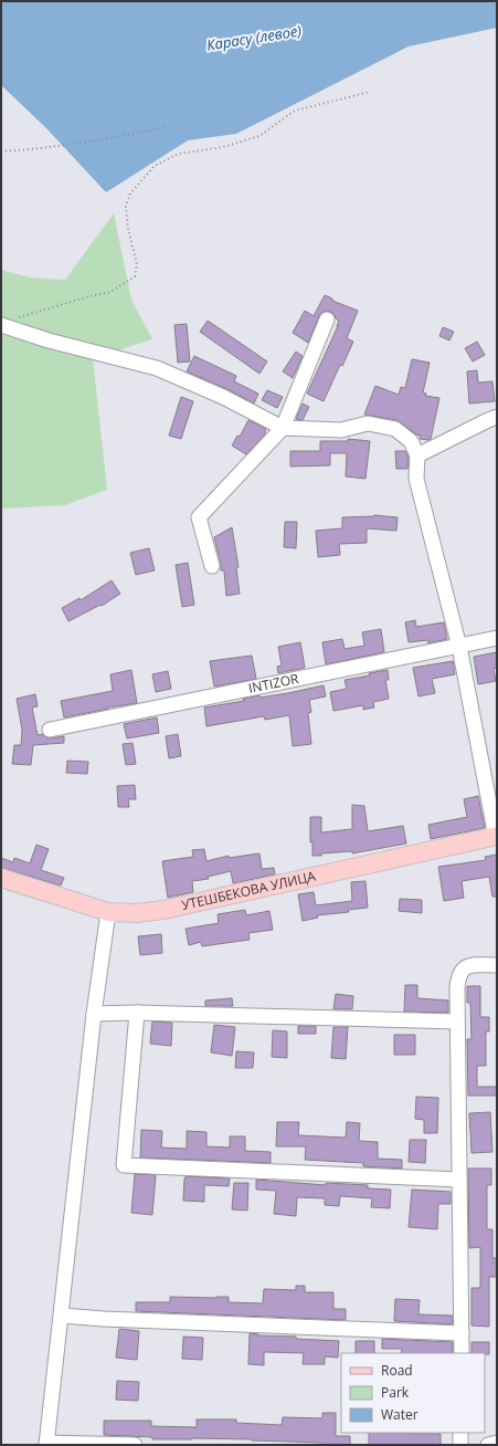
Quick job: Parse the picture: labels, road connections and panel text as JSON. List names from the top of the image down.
{
  "streets": {
    "main road": ["УТЕШБЕКОВА УЛИЦА"],
    "street": ["INTIZOR"]
  },
  "water": ["Карасу (левое)"],
  "legend": ["Road", "Park", "Water"]
}
